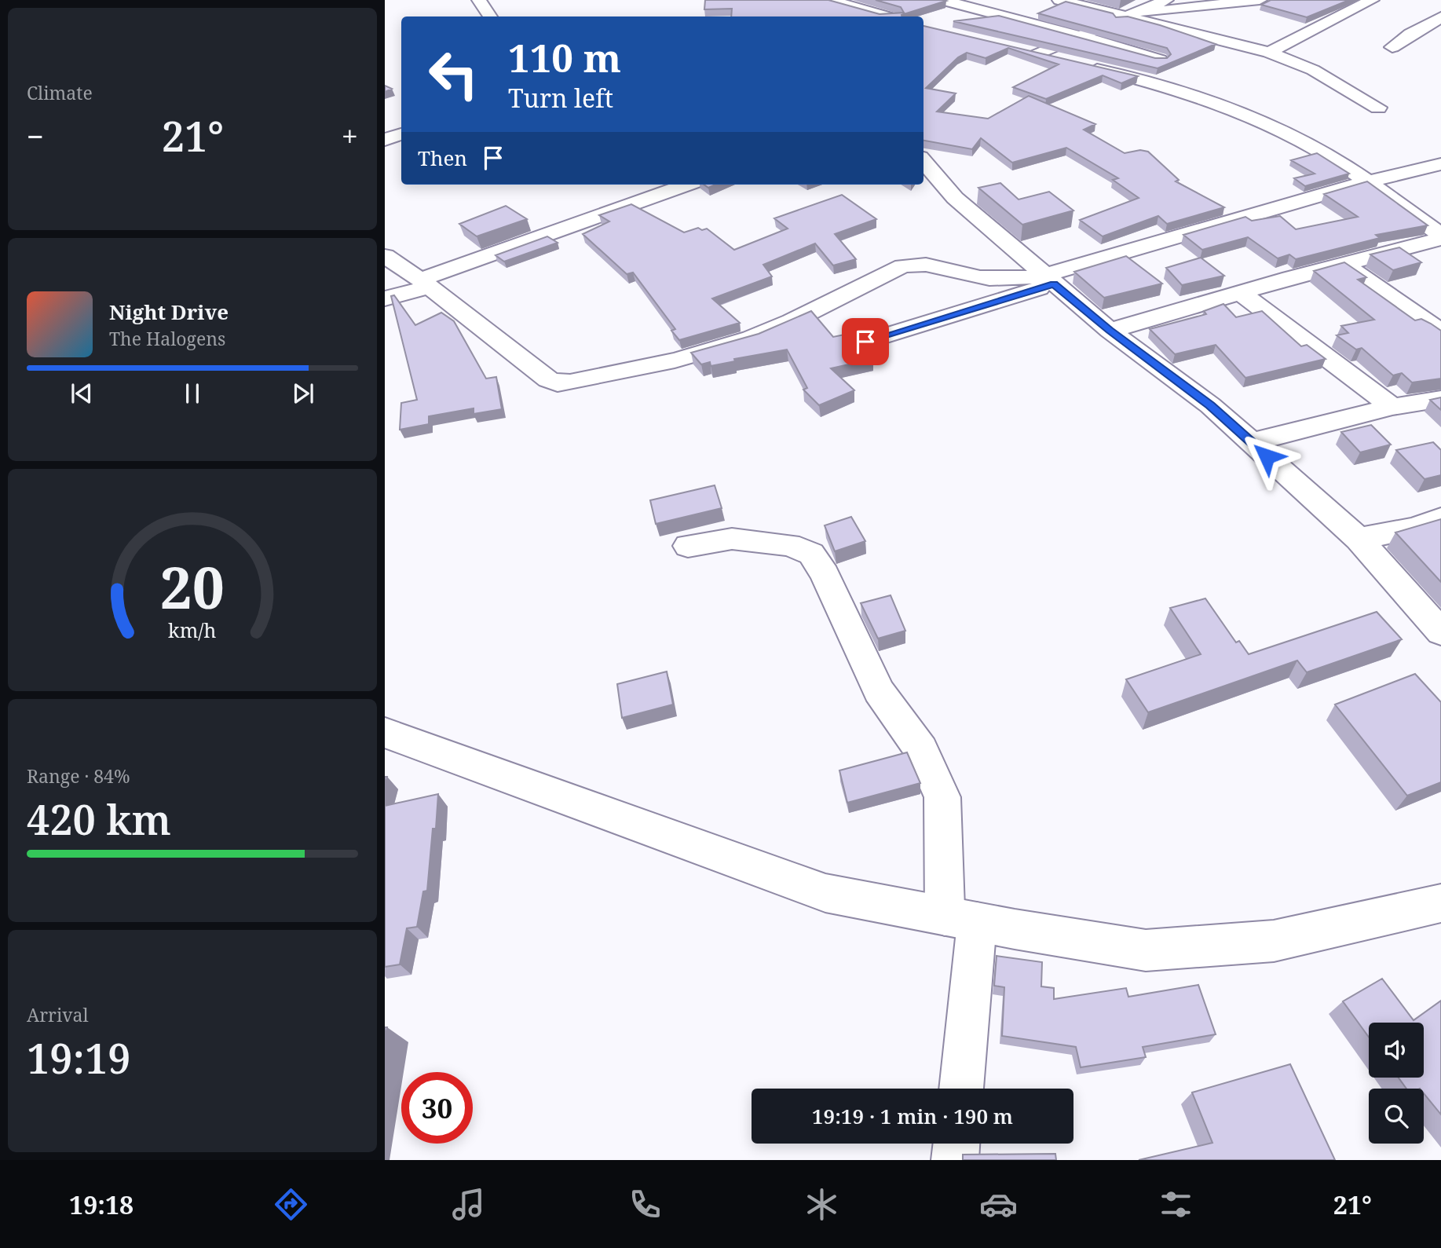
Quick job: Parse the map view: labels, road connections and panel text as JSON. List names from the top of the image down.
{
  "page": {
    "tile": [
      "Climate",
      ["Range · 84%", "420 km"],
      ["Arrival", "19:19"]
    ],
    "turn": ["110 m", "Turn left"],
    "heat": ["−", "21°", "+"],
    "then": "Then",
    "song": ["Night Drive", "The Halogens"],
    "limit": "30",
    "trip": "19:19 · 1 min · 190 m",
    "tabs": ["19:18", "21°"],
    "gauge": ["20", "km/h"]
  }
}
